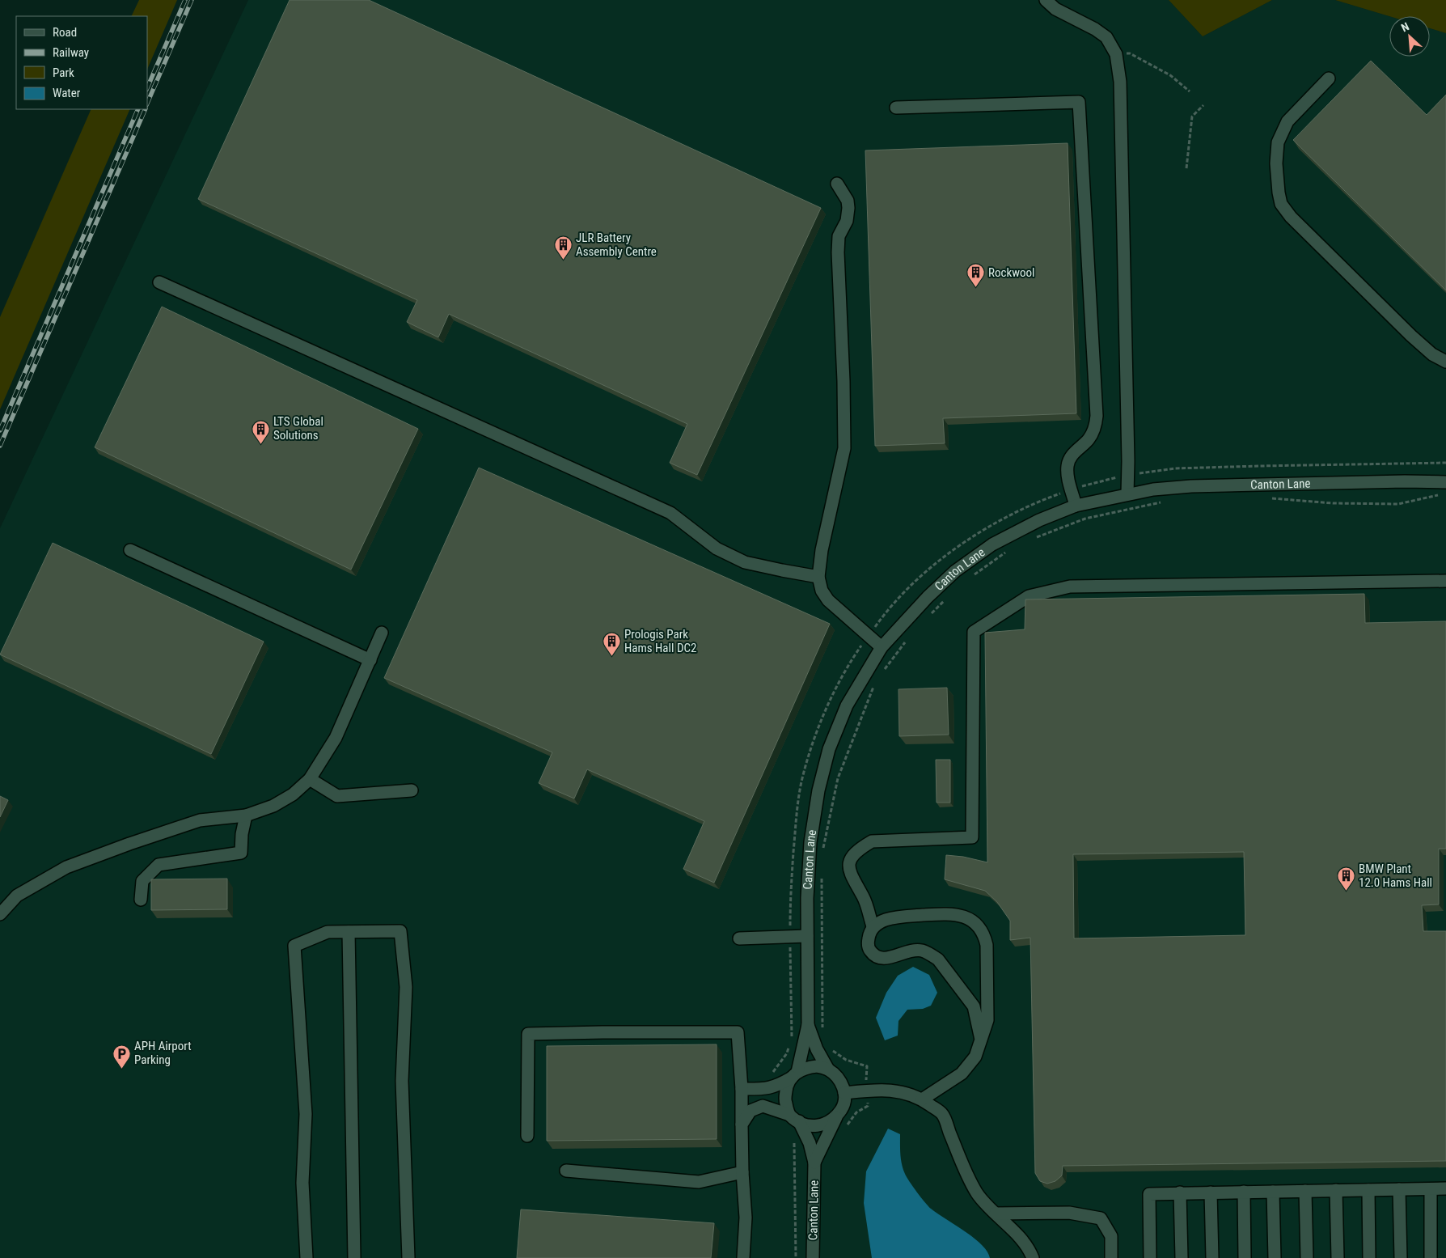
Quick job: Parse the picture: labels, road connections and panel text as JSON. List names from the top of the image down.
{
  "streets": {
    "street": ["Canton Lane"]
  },
  "places": {
    "building": [
      "JLR Battery Assembly Centre",
      "Rockwool",
      "LTS Global Solutions",
      "Prologis Park Hams Hall DC2",
      "BMW Plant 12.0 Hams Hall"
    ],
    "parking": ["APH Airport Parking"]
  },
  "legend": [
    "Road",
    "Railway",
    "Park",
    "Water"
  ],
  "north": "top left"
}
